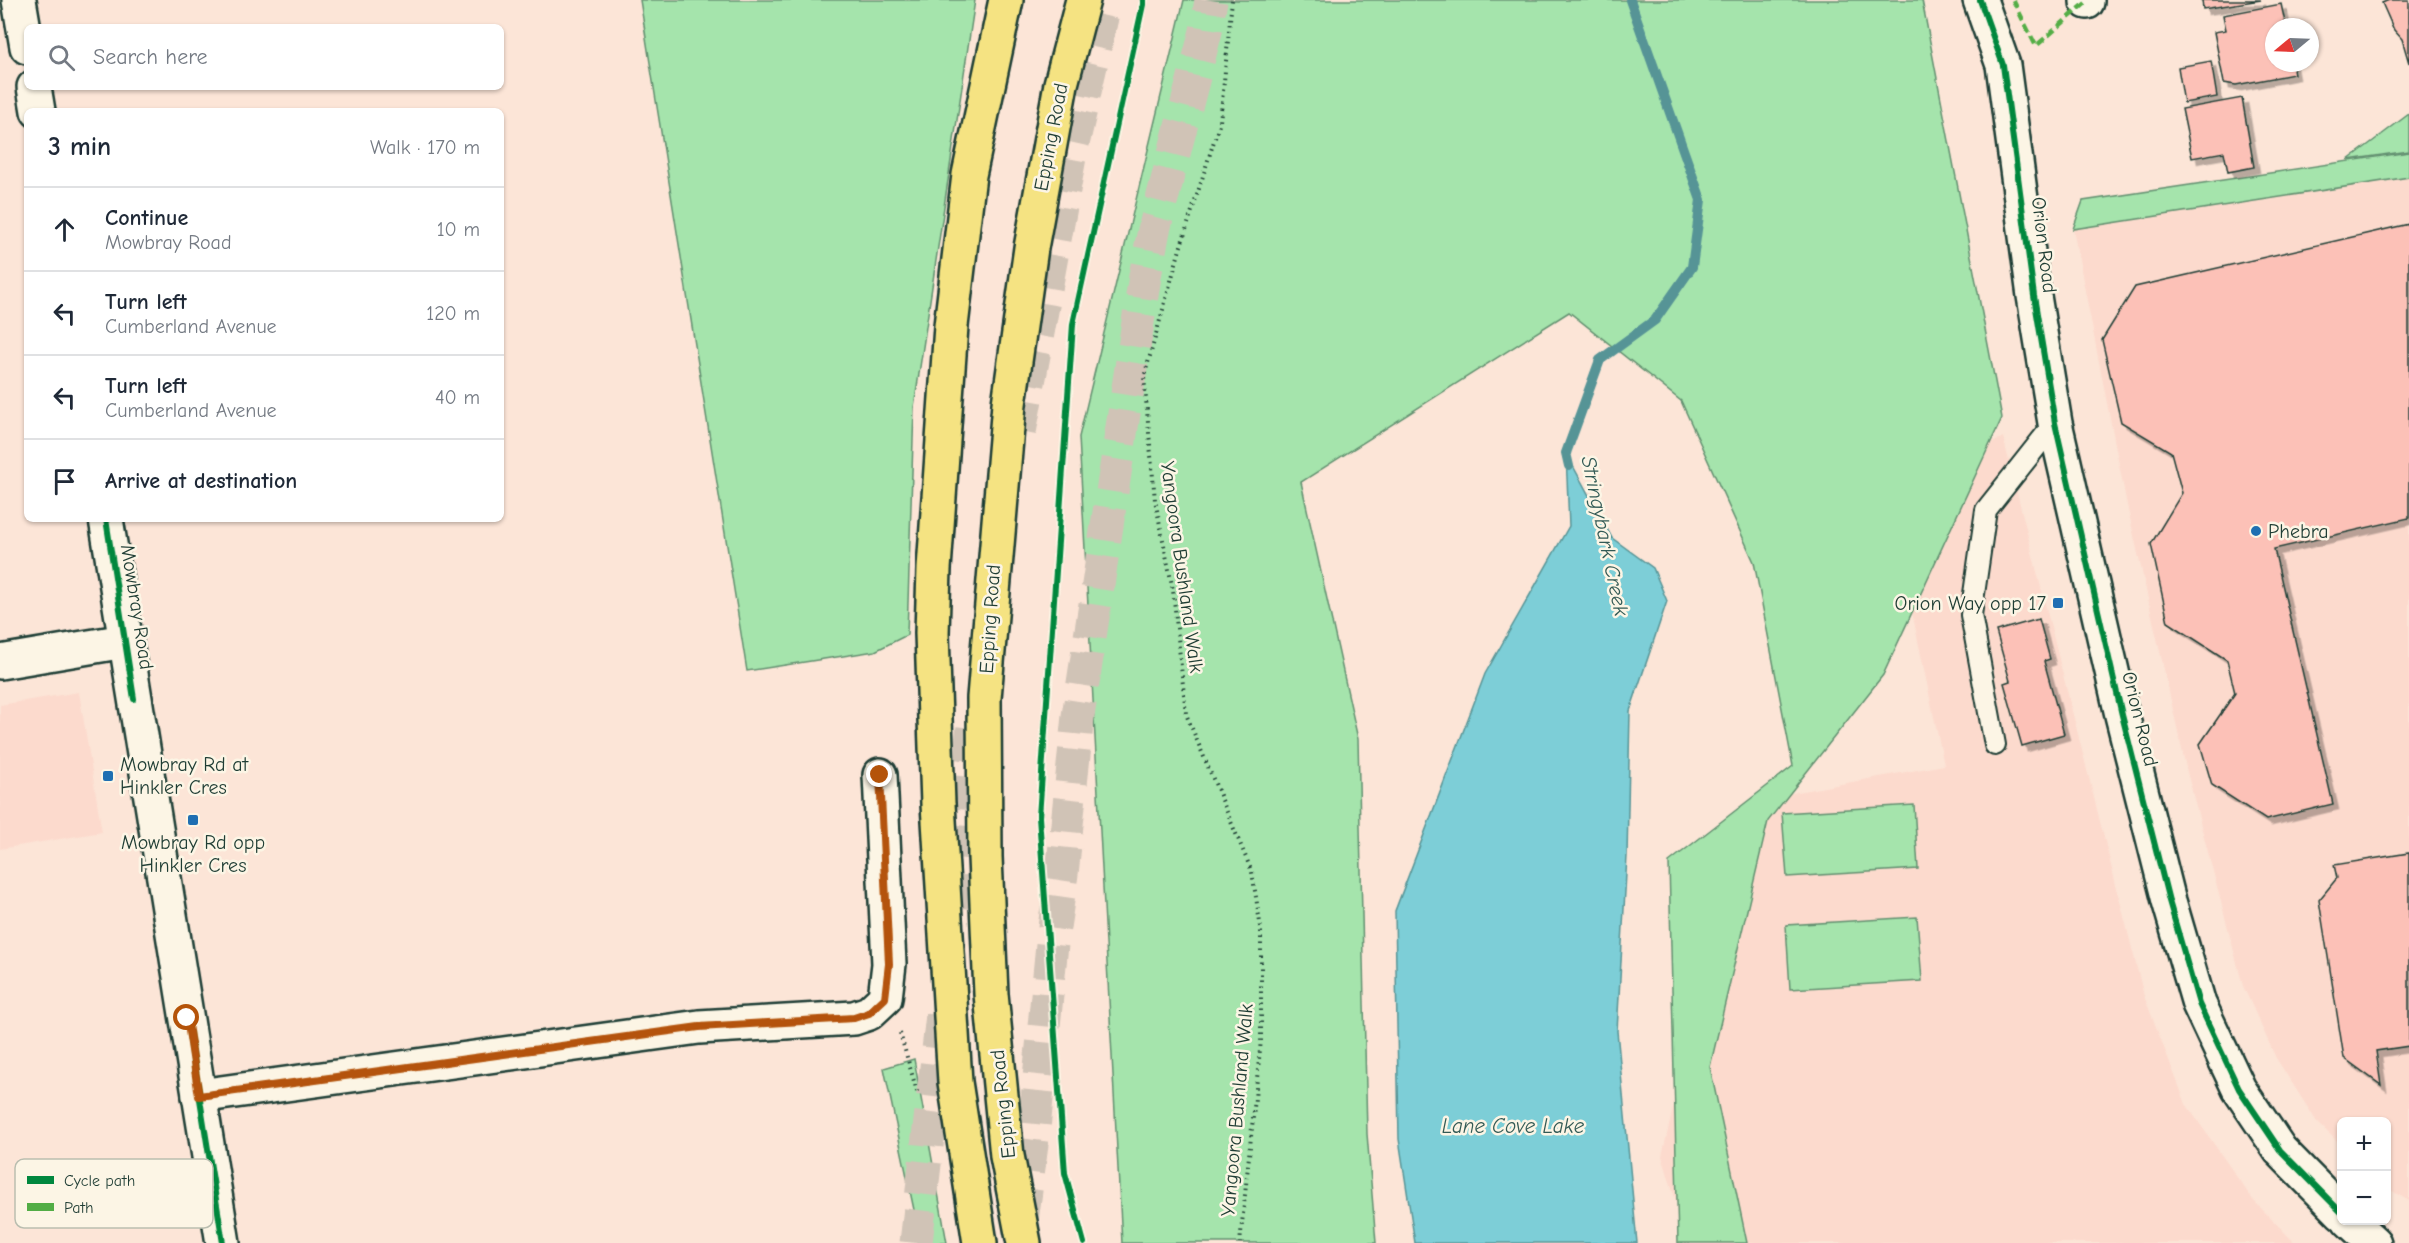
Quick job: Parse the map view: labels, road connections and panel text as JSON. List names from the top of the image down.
{
  "streets": {
    "main road": ["Epping Road"],
    "street": ["Orion Road", "Mowbray Road"],
    "path": ["Yangoora Bushland Walk"]
  },
  "water": ["Stringybark Creek", "Lane Cove Lake"],
  "places": {
    "other": ["Phebra"],
    "transit": ["Orion Way opp 17", "Mowbray Rd at Hinkler Cres", "Mowbray Rd opp Hinkler Cres"]
  },
  "legend": ["Cycle path", "Path"],
  "north": "left",
  "page": {
    "search": "Search here",
    "heading": ["3 min", "Walk · 170 m"],
    "list": [
      ["Continue", "Mowbray Road", "10 m"],
      ["Turn left", "Cumberland Avenue", "120 m"],
      ["Turn left", "Cumberland Avenue", "40 m"],
      "Arrive at destination"
    ],
    "map_buttons": ["+", "−"]
  }
}
